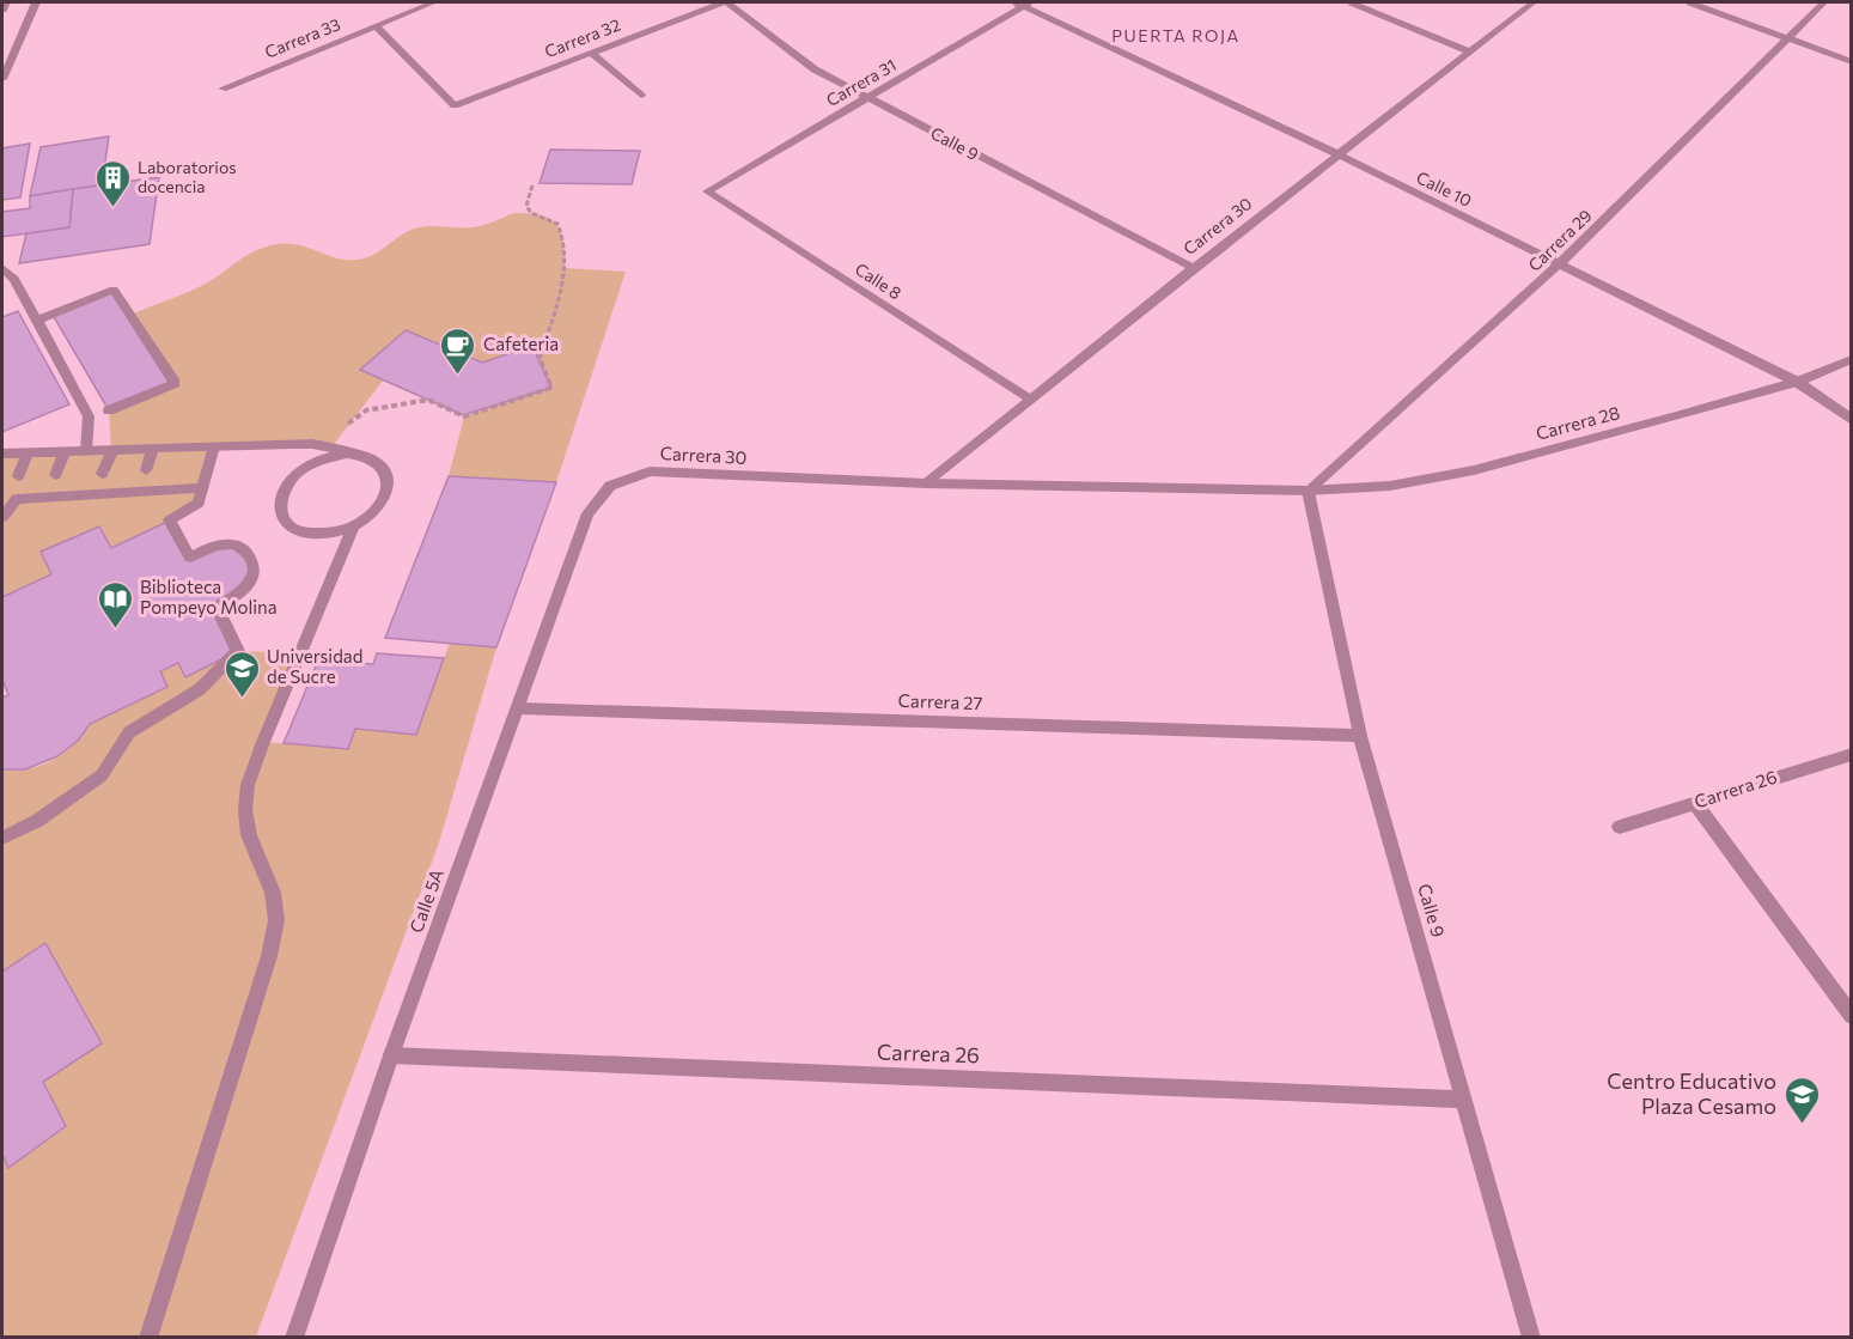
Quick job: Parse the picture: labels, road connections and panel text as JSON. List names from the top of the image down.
{
  "streets": {
    "street": [
      "Carrera 33",
      "Carrera 32",
      "Carrera 31",
      "Calle 9",
      "Calle 10",
      "Carrera 30",
      "Carrera 29",
      "Calle 8",
      "Carrera 28",
      "Carrera 27",
      "Carrera 26",
      "Calle 5A"
    ]
  },
  "crossings": [
    ["Carrera 33", "Carrera 32"],
    ["Carrera 32", "Calle 9"],
    ["Carrera 31", "Calle 9"],
    ["Carrera 31", "Calle 10"],
    ["Carrera 31", "Calle 8"],
    ["Calle 9", "Carrera 30"],
    ["Calle 9", "Carrera 29"],
    ["Calle 9", "Carrera 28"],
    ["Calle 9", "Carrera 27"],
    ["Calle 9", "Carrera 26"],
    ["Calle 10", "Carrera 30"],
    ["Calle 10", "Carrera 29"],
    ["Calle 10", "Carrera 28"],
    ["Carrera 30", "Carrera 29"],
    ["Carrera 30", "Calle 8"],
    ["Carrera 30", "Carrera 28"],
    ["Carrera 30", "Calle 5A"],
    ["Carrera 29", "Carrera 28"],
    ["Carrera 27", "Calle 5A"],
    ["Carrera 26", "Calle 5A"]
  ],
  "districts": ["PUERTA ROJA"],
  "places": {
    "building": ["Laboratorios docencia"],
    "cafe": ["Cafeteria"],
    "library": ["Biblioteca Pompeyo Molina"],
    "school or university": ["Universidad de Sucre", "Centro Educativo Plaza Cesamo"]
  }
}
